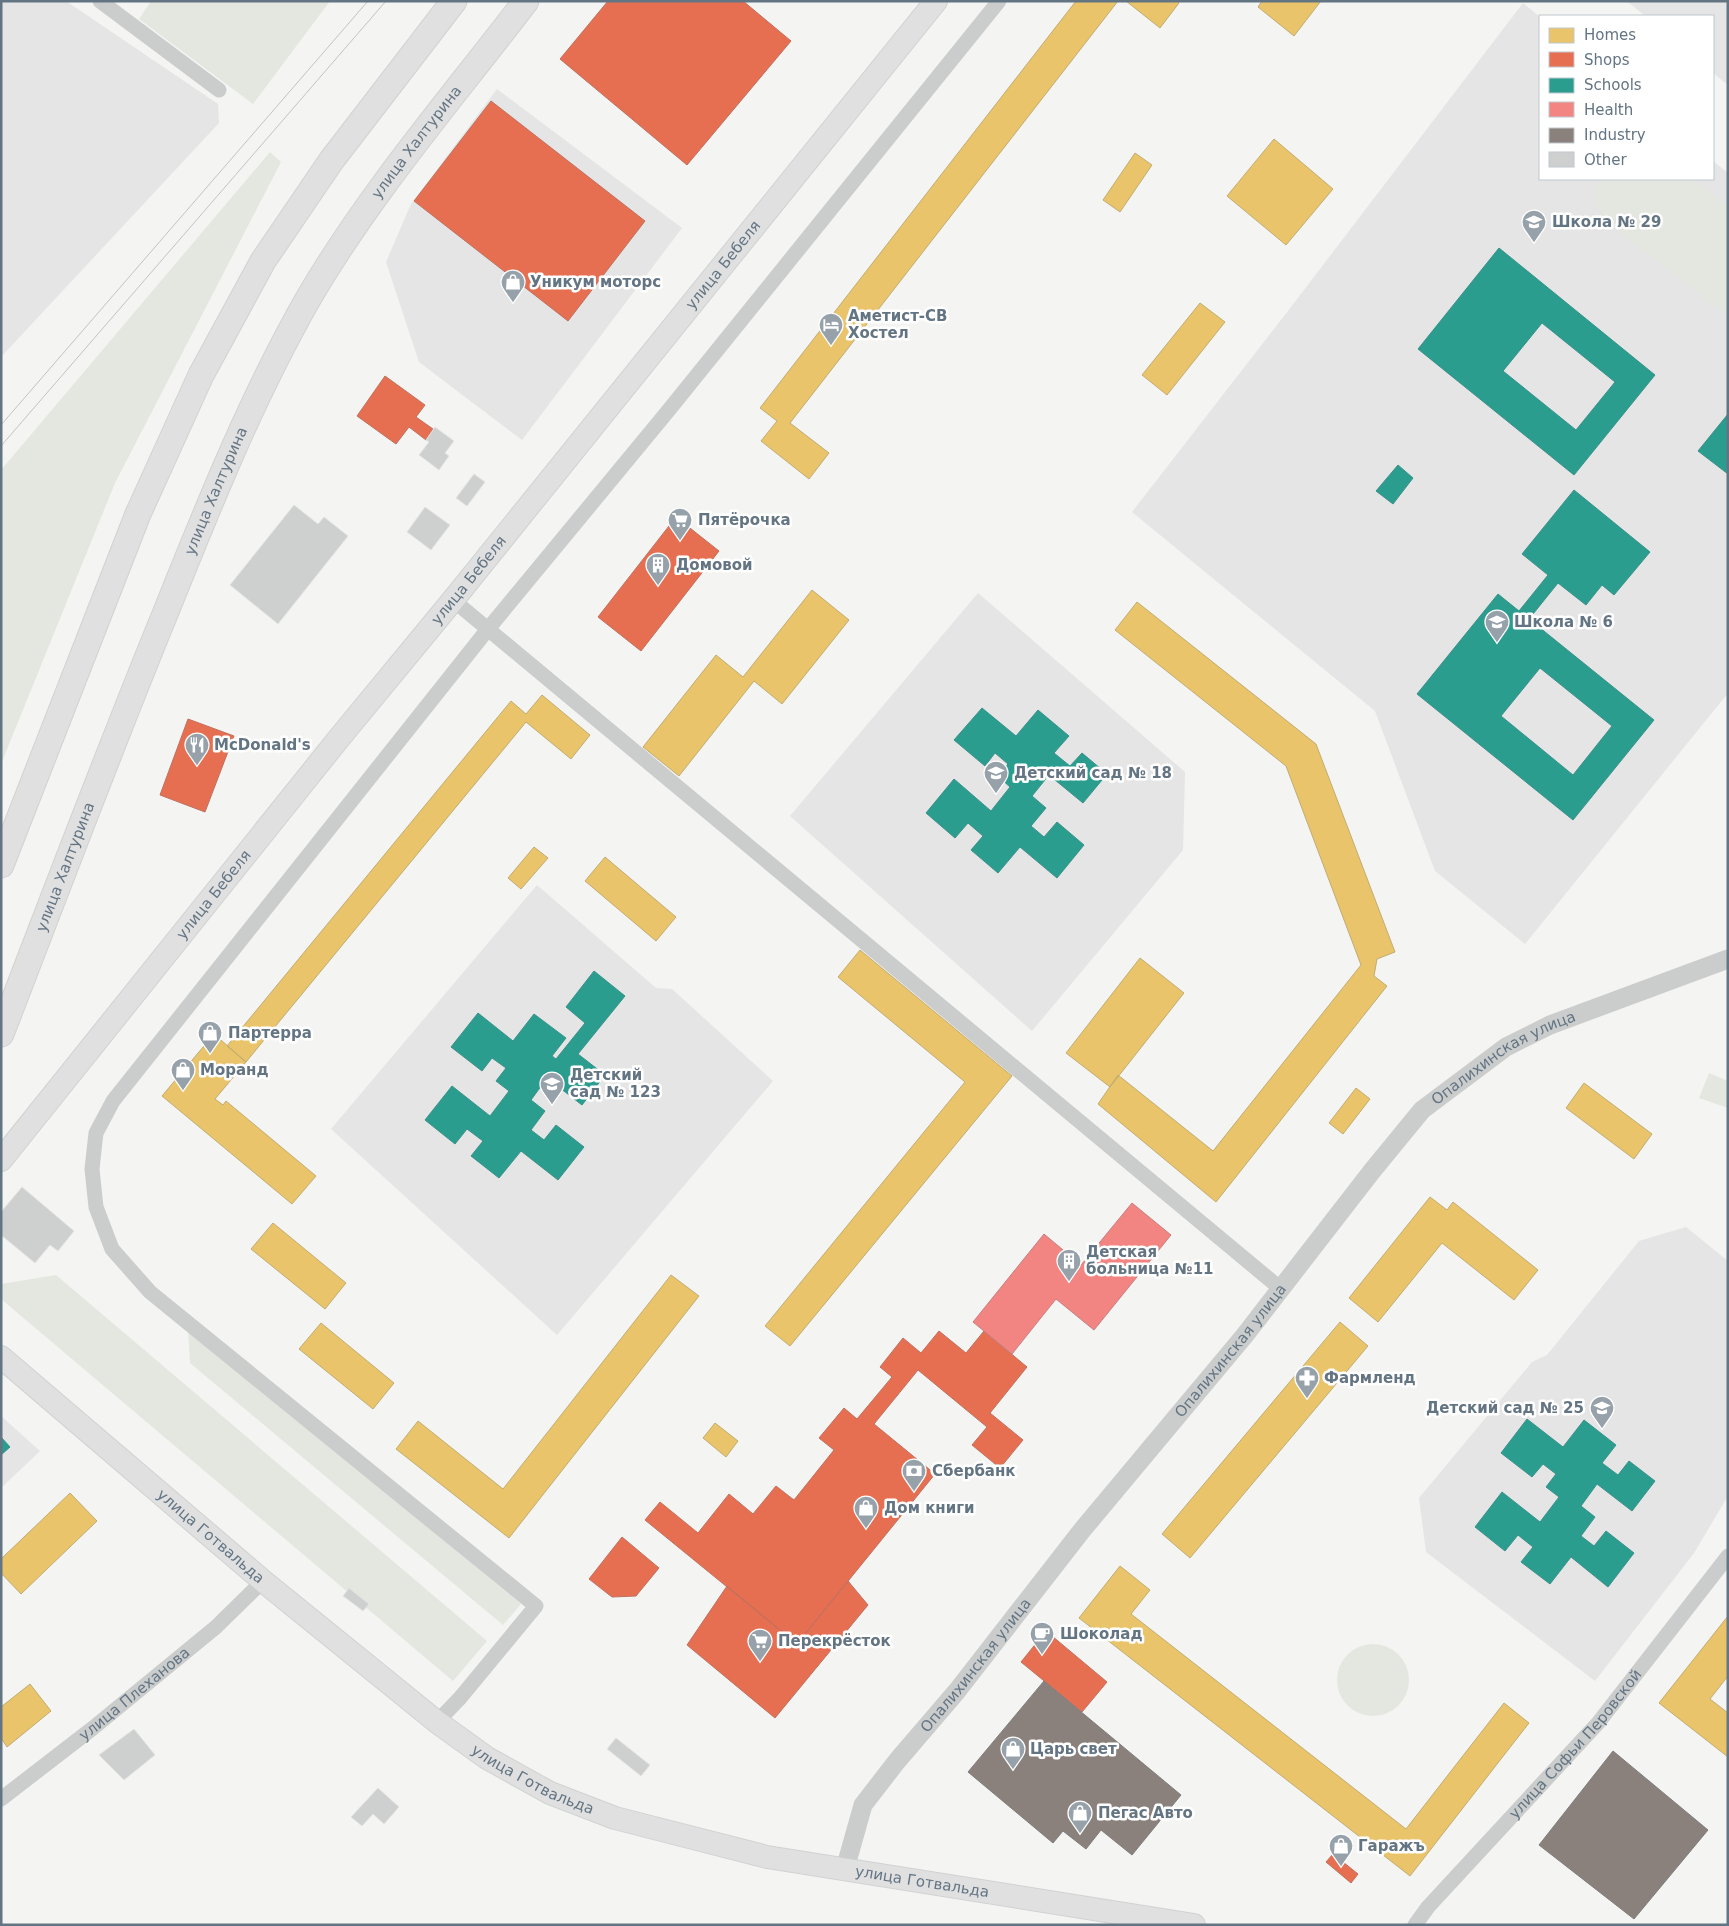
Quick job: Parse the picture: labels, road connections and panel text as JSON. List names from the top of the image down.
{
  "streets": {
    "main road": ["улица Халтурина", "улица Бебеля", "улица Готвальда"],
    "street": ["Опалихинская улица", "улица Плеханова", "улица Софьи Перовской"]
  },
  "crossings": [
    ["Опалихинская улица", "улица Готвальда"],
    ["улица Готвальда", "улица Плеханова"]
  ],
  "places": {
    "school or university": [
      "Школа № 29",
      "Школа № 6",
      "Детский сад № 18",
      "Детский сад № 123",
      "Детский сад № 25"
    ],
    "shop": [
      "Уникум моторс",
      "Партерра",
      "Моранд",
      "Дом книги",
      "Царь свет",
      "Пегас Авто",
      "Гаражъ"
    ],
    "hotel": ["Аметист-СВ Хостел"],
    "supermarket": ["Пятёрочка", "Перекрёсток"],
    "building": ["Домовой", "Детская больница №11"],
    "restaurant": ["McDonald's"],
    "pharmacy": ["Фармленд"],
    "bank": ["Сбербанк"],
    "cafe": ["Шоколад"]
  },
  "legend": [
    "Homes",
    "Shops",
    "Schools",
    "Health",
    "Industry",
    "Other"
  ]
}
